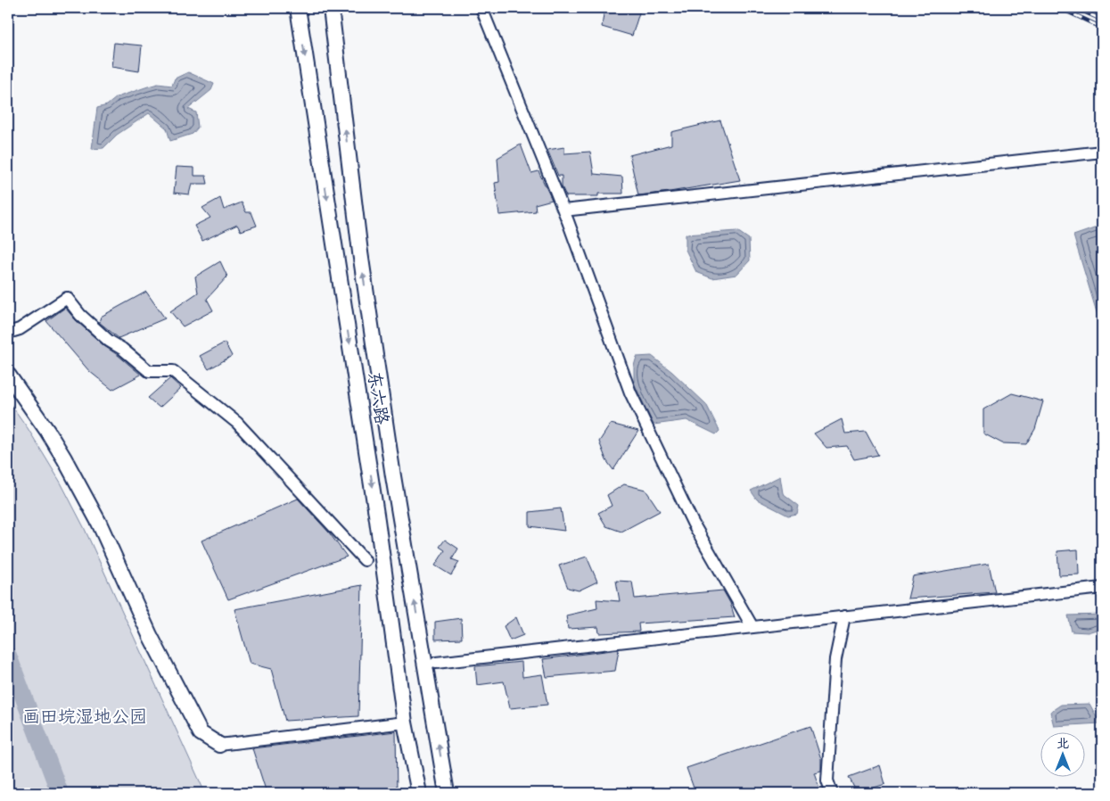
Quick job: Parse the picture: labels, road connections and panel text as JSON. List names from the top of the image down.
{
  "streets": {
    "main road": ["东六路"]
  },
  "parks": ["画田垸湿地公园"],
  "north": "top"
}
